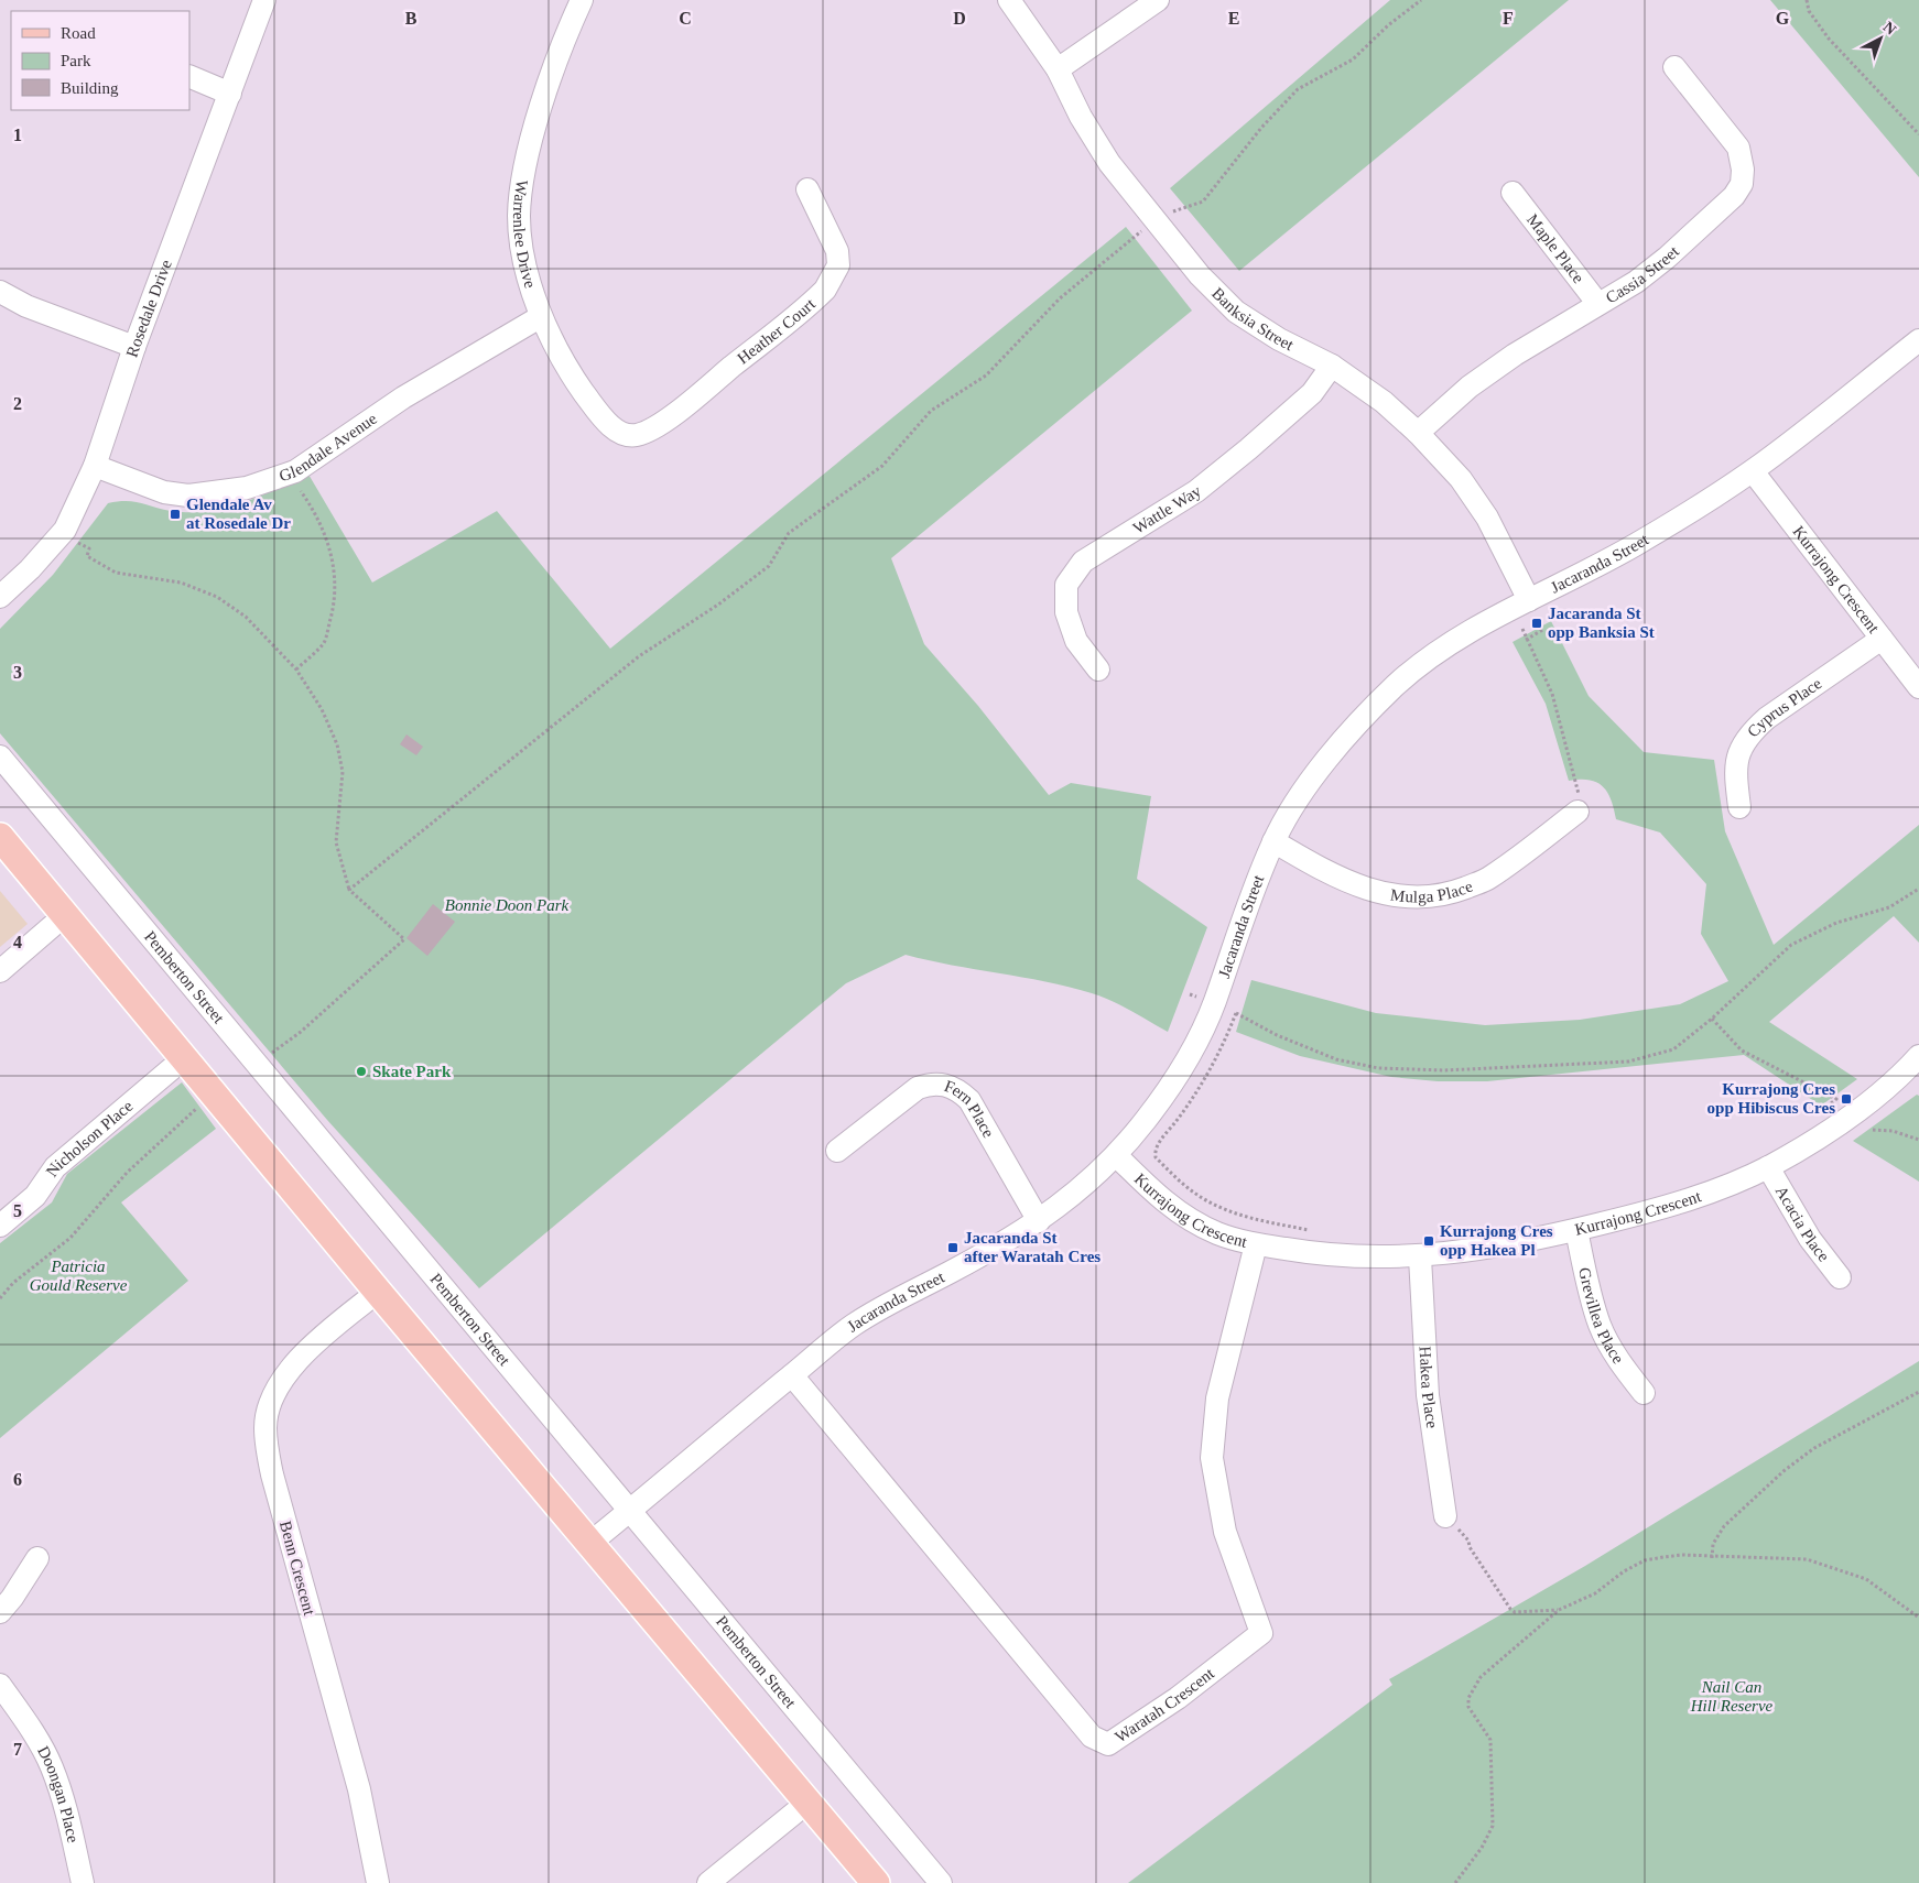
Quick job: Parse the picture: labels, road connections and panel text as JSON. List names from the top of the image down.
{
  "streets": {
    "street": [
      "Warrenlee Drive",
      "Maple Place",
      "Cassia Street",
      "Rosedale Drive",
      "Banksia Street",
      "Heather Court",
      "Glendale Avenue",
      "Wattle Way",
      "Jacaranda Street",
      "Kurrajong Crescent",
      "Cyprus Place",
      "Mulga Place",
      "Pemberton Street",
      "Fern Place",
      "Nicholson Place",
      "Acacia Place",
      "Grevillea Place",
      "Hakea Place",
      "Benn Crescent",
      "Waratah Crescent",
      "Doongan Place"
    ]
  },
  "crossings": [
    ["Warrenlee Drive", "Heather Court"],
    ["Warrenlee Drive", "Glendale Avenue"],
    ["Maple Place", "Cassia Street"],
    ["Cassia Street", "Banksia Street"],
    ["Rosedale Drive", "Glendale Avenue"],
    ["Banksia Street", "Wattle Way"],
    ["Banksia Street", "Jacaranda Street"],
    ["Jacaranda Street", "Kurrajong Crescent"],
    ["Jacaranda Street", "Mulga Place"],
    ["Jacaranda Street", "Pemberton Street"],
    ["Jacaranda Street", "Fern Place"],
    ["Jacaranda Street", "Waratah Crescent"],
    ["Kurrajong Crescent", "Cyprus Place"],
    ["Kurrajong Crescent", "Acacia Place"],
    ["Kurrajong Crescent", "Grevillea Place"],
    ["Kurrajong Crescent", "Hakea Place"],
    ["Kurrajong Crescent", "Waratah Crescent"]
  ],
  "parks": ["Bonnie Doon Park", "Patricia Gould Reserve", "Nail Can Hill Reserve"],
  "places": {
    "transit": [
      "Glendale Av at Rosedale Dr",
      "Jacaranda St opp Banksia St",
      "Kurrajong Cres opp Hibiscus Cres",
      "Kurrajong Cres opp Hakea Pl",
      "Jacaranda St after Waratah Cres"
    ],
    "other": ["Skate Park"]
  },
  "legend": ["Road", "Park", "Building"],
  "north": "top right",
  "grid": {
    "columns": [
      "B",
      "C",
      "D",
      "E",
      "F",
      "G"
    ],
    "rows": [
      "1",
      "2",
      "3",
      "4",
      "5",
      "6",
      "7"
    ]
  }
}
